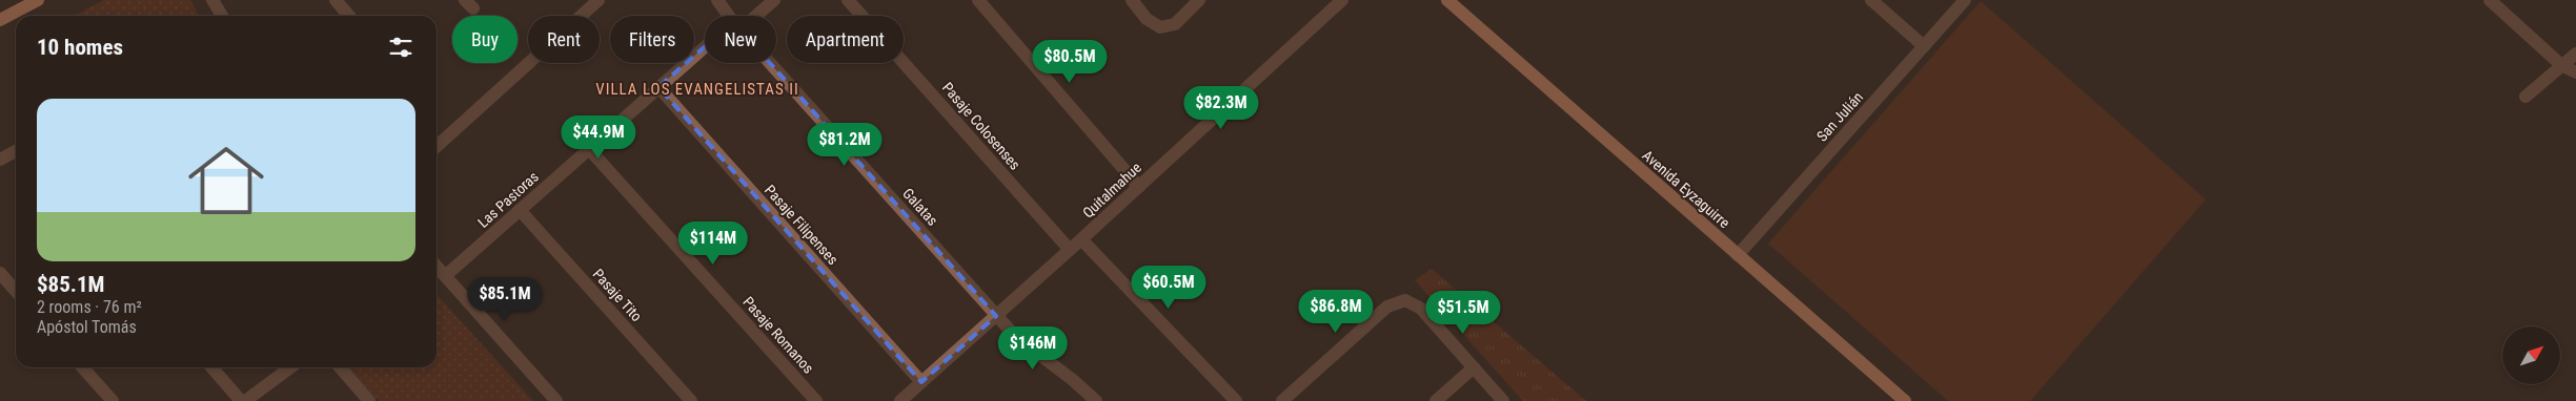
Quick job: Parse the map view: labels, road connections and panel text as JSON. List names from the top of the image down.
{
  "streets": {
    "main road": ["Avenida Eyzaguirre"],
    "street": [
      "San Julián",
      "Pasaje Colosenses",
      "Quitalmahue",
      "Las Pastoras",
      "Galatas",
      "Pasaje Filipenses",
      "Pasaje Tito",
      "Pasaje Romanos"
    ]
  },
  "crossings": [
    ["San Julián", "Avenida Eyzaguirre"],
    ["Pasaje Colosenses", "Quitalmahue"],
    ["Quitalmahue", "Galatas"],
    ["Quitalmahue", "Pasaje Filipenses"],
    ["Las Pastoras", "Pasaje Filipenses"],
    ["Las Pastoras", "Pasaje Tito"],
    ["Las Pastoras", "Pasaje Romanos"]
  ],
  "districts": ["VILLA LOS EVANGELISTAS II"],
  "north": "top right",
  "page": {
    "chip": [
      "Buy",
      "Rent",
      "Filters",
      "New",
      "Apartment"
    ],
    "heading": "10 homes",
    "price": [
      "$80.5M",
      "$82.3M",
      "$44.9M",
      "$81.2M",
      "$114M",
      "$60.5M",
      "$85.1M",
      "$86.8M",
      "$51.5M",
      "$146M"
    ],
    "list": [
      {
        "name": "$85.1M",
        "note": "2 rooms · 76 m² · Apóstol Tomás"
      }
    ]
  }
}
